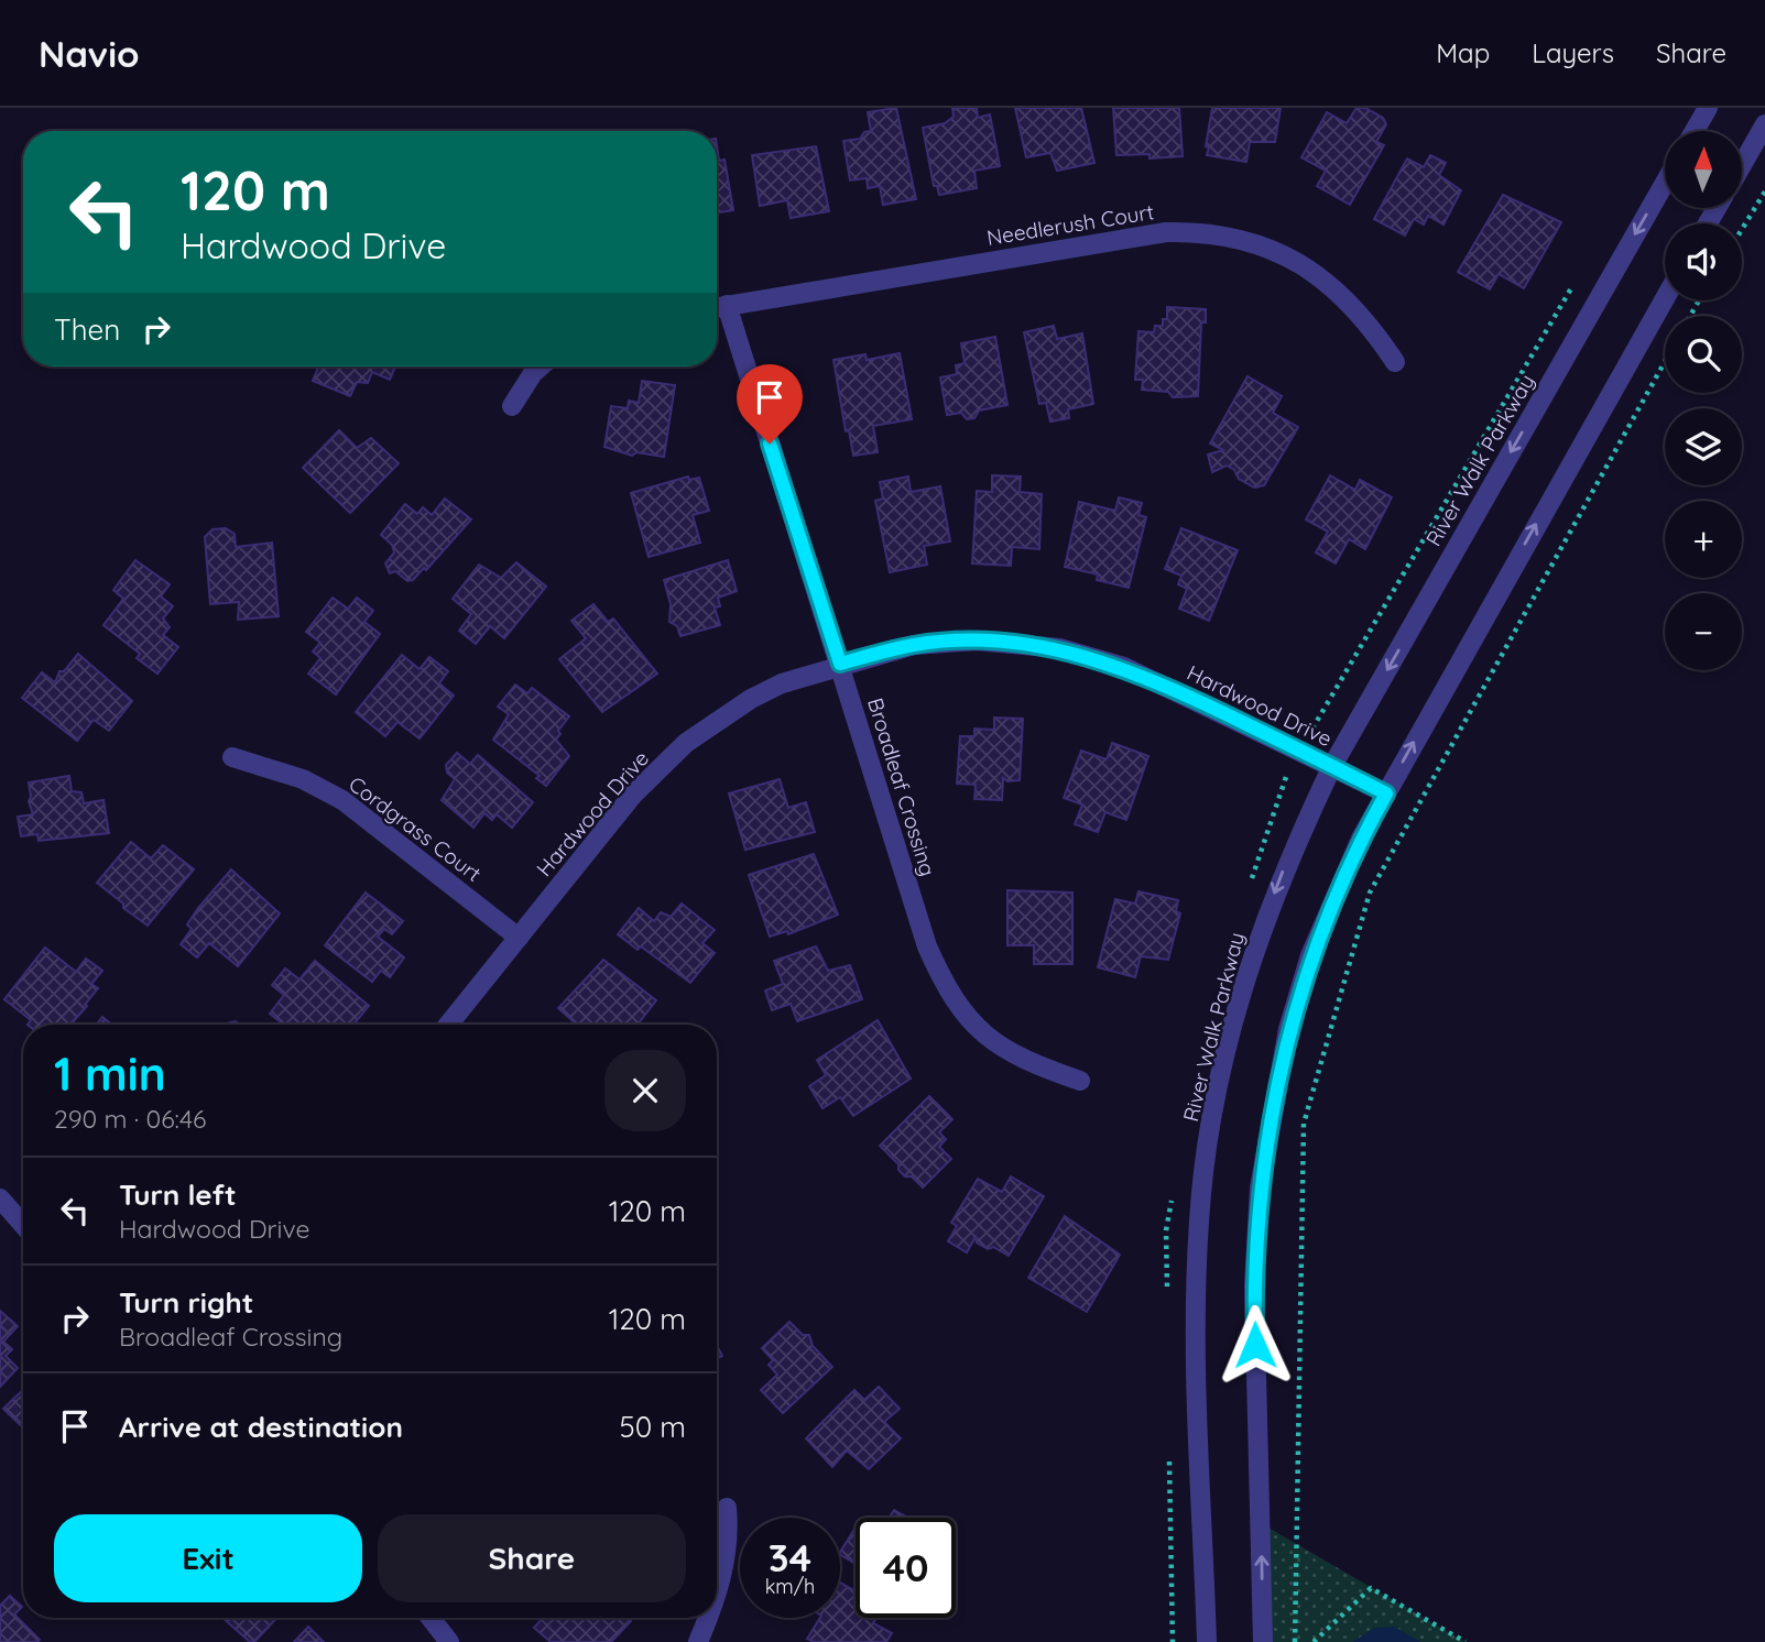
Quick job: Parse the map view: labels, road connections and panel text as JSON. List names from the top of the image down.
{
  "streets": {
    "street": [
      "Needlerush Court",
      "River Walk Parkway",
      "Hardwood Drive",
      "Broadleaf Crossing",
      "Cordgrass Court"
    ]
  },
  "crossings": [
    ["Needlerush Court", "Broadleaf Crossing"],
    ["River Walk Parkway", "Hardwood Drive"],
    ["Hardwood Drive", "Broadleaf Crossing"],
    ["Hardwood Drive", "Cordgrass Court"]
  ],
  "north": "top",
  "page": {
    "header": "Navio",
    "nav": ["Map", "Layers", "Share"],
    "map_buttons": ["+", "−"],
    "turn": ["120 m", "Hardwood Drive"],
    "then": "Then",
    "heading": ["1 min", "290 m · 06:46"],
    "list": [
      {
        "name": "Turn left",
        "note": "Hardwood Drive",
        "value": "120 m"
      },
      {
        "name": "Turn right",
        "note": "Broadleaf Crossing",
        "value": "120 m"
      },
      {
        "name": "Arrive at destination",
        "value": "50 m"
      }
    ],
    "buttons": ["Exit", "Share"],
    "speed": "34 km/h",
    "limit": "40"
  }
}
